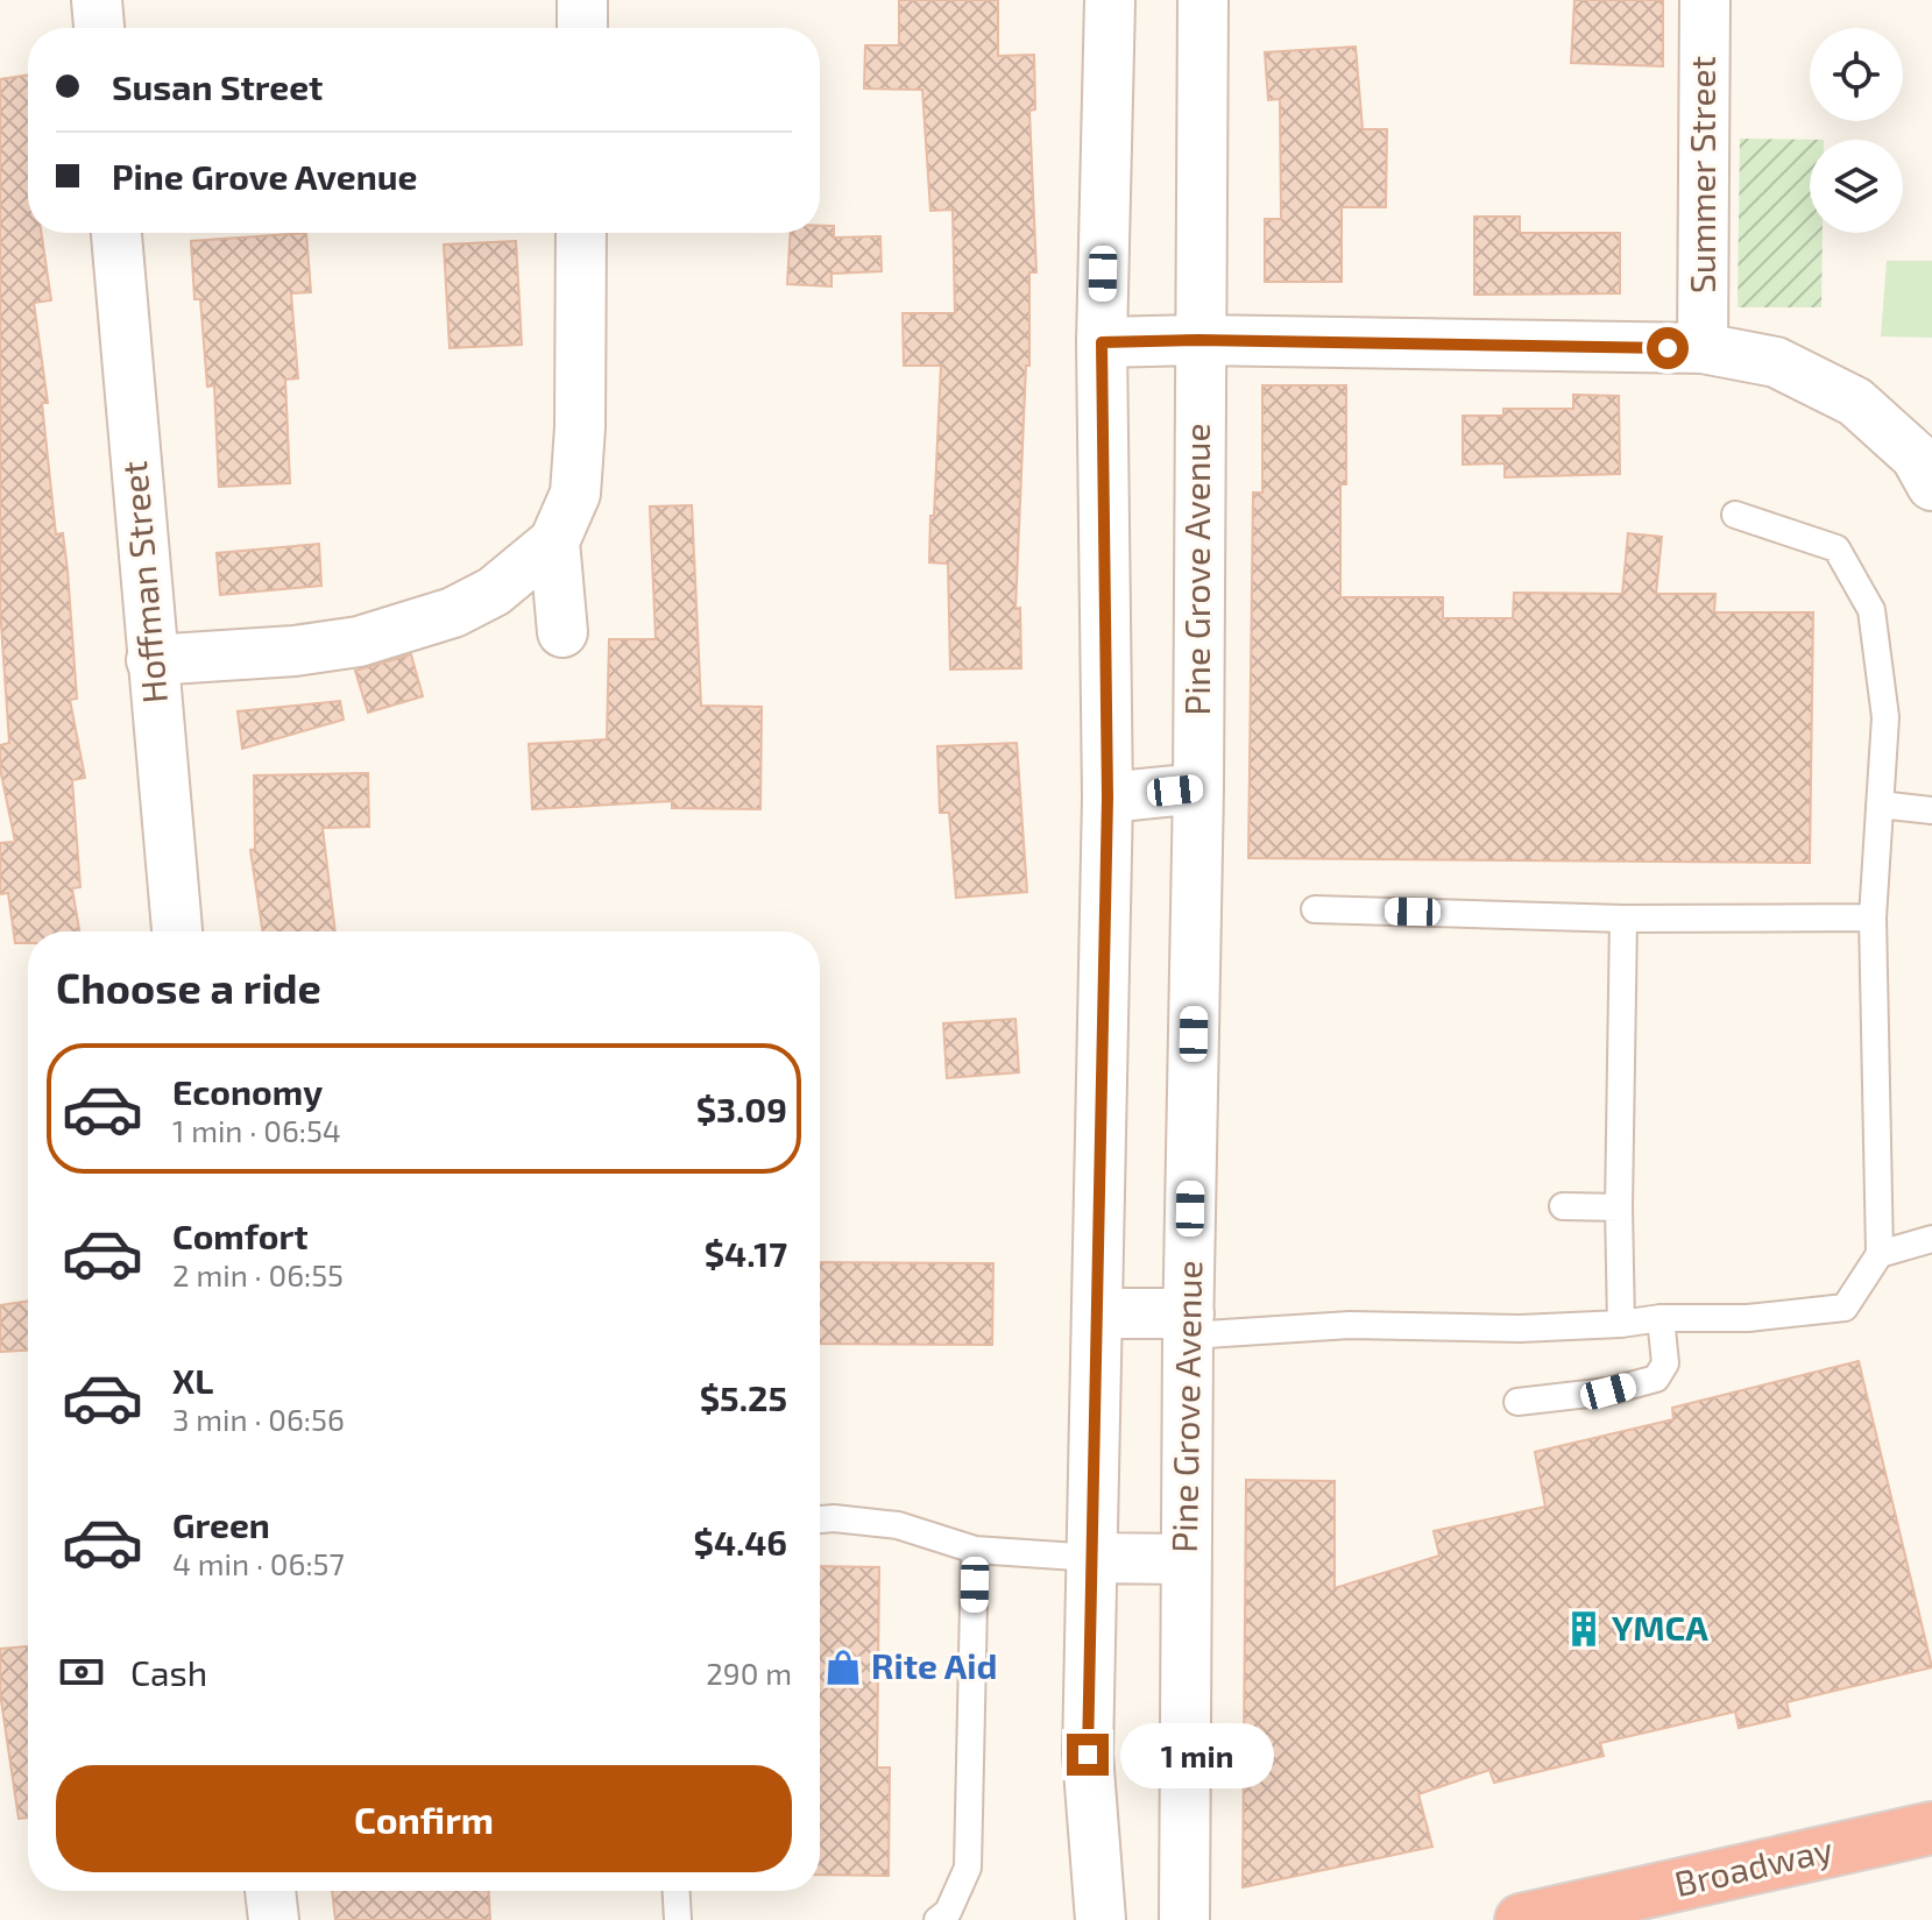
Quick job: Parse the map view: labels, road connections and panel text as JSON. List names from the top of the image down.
{
  "streets": {
    "highway": ["Broadway"],
    "street": ["Summer Street", "Pine Grove Avenue", "Hoffman Street"]
  },
  "places": {
    "building": ["YMCA"],
    "shop": ["Rite Aid"]
  },
  "page": {
    "banner": ["Susan Street", "Pine Grove Avenue"],
    "heading": "Choose a ride",
    "list": [
      {
        "name": "Economy",
        "note": "1 min · 06:54",
        "value": "$3.09"
      },
      {
        "name": "Comfort",
        "note": "2 min · 06:55",
        "value": "$4.17"
      },
      {
        "name": "XL",
        "note": "3 min · 06:56",
        "value": "$5.25"
      },
      {
        "name": "Green",
        "note": "4 min · 06:57",
        "value": "$4.46"
      }
    ],
    "pay": ["Cash", "290 m"],
    "bubble": "1 min",
    "buttons": "Confirm"
  }
}
